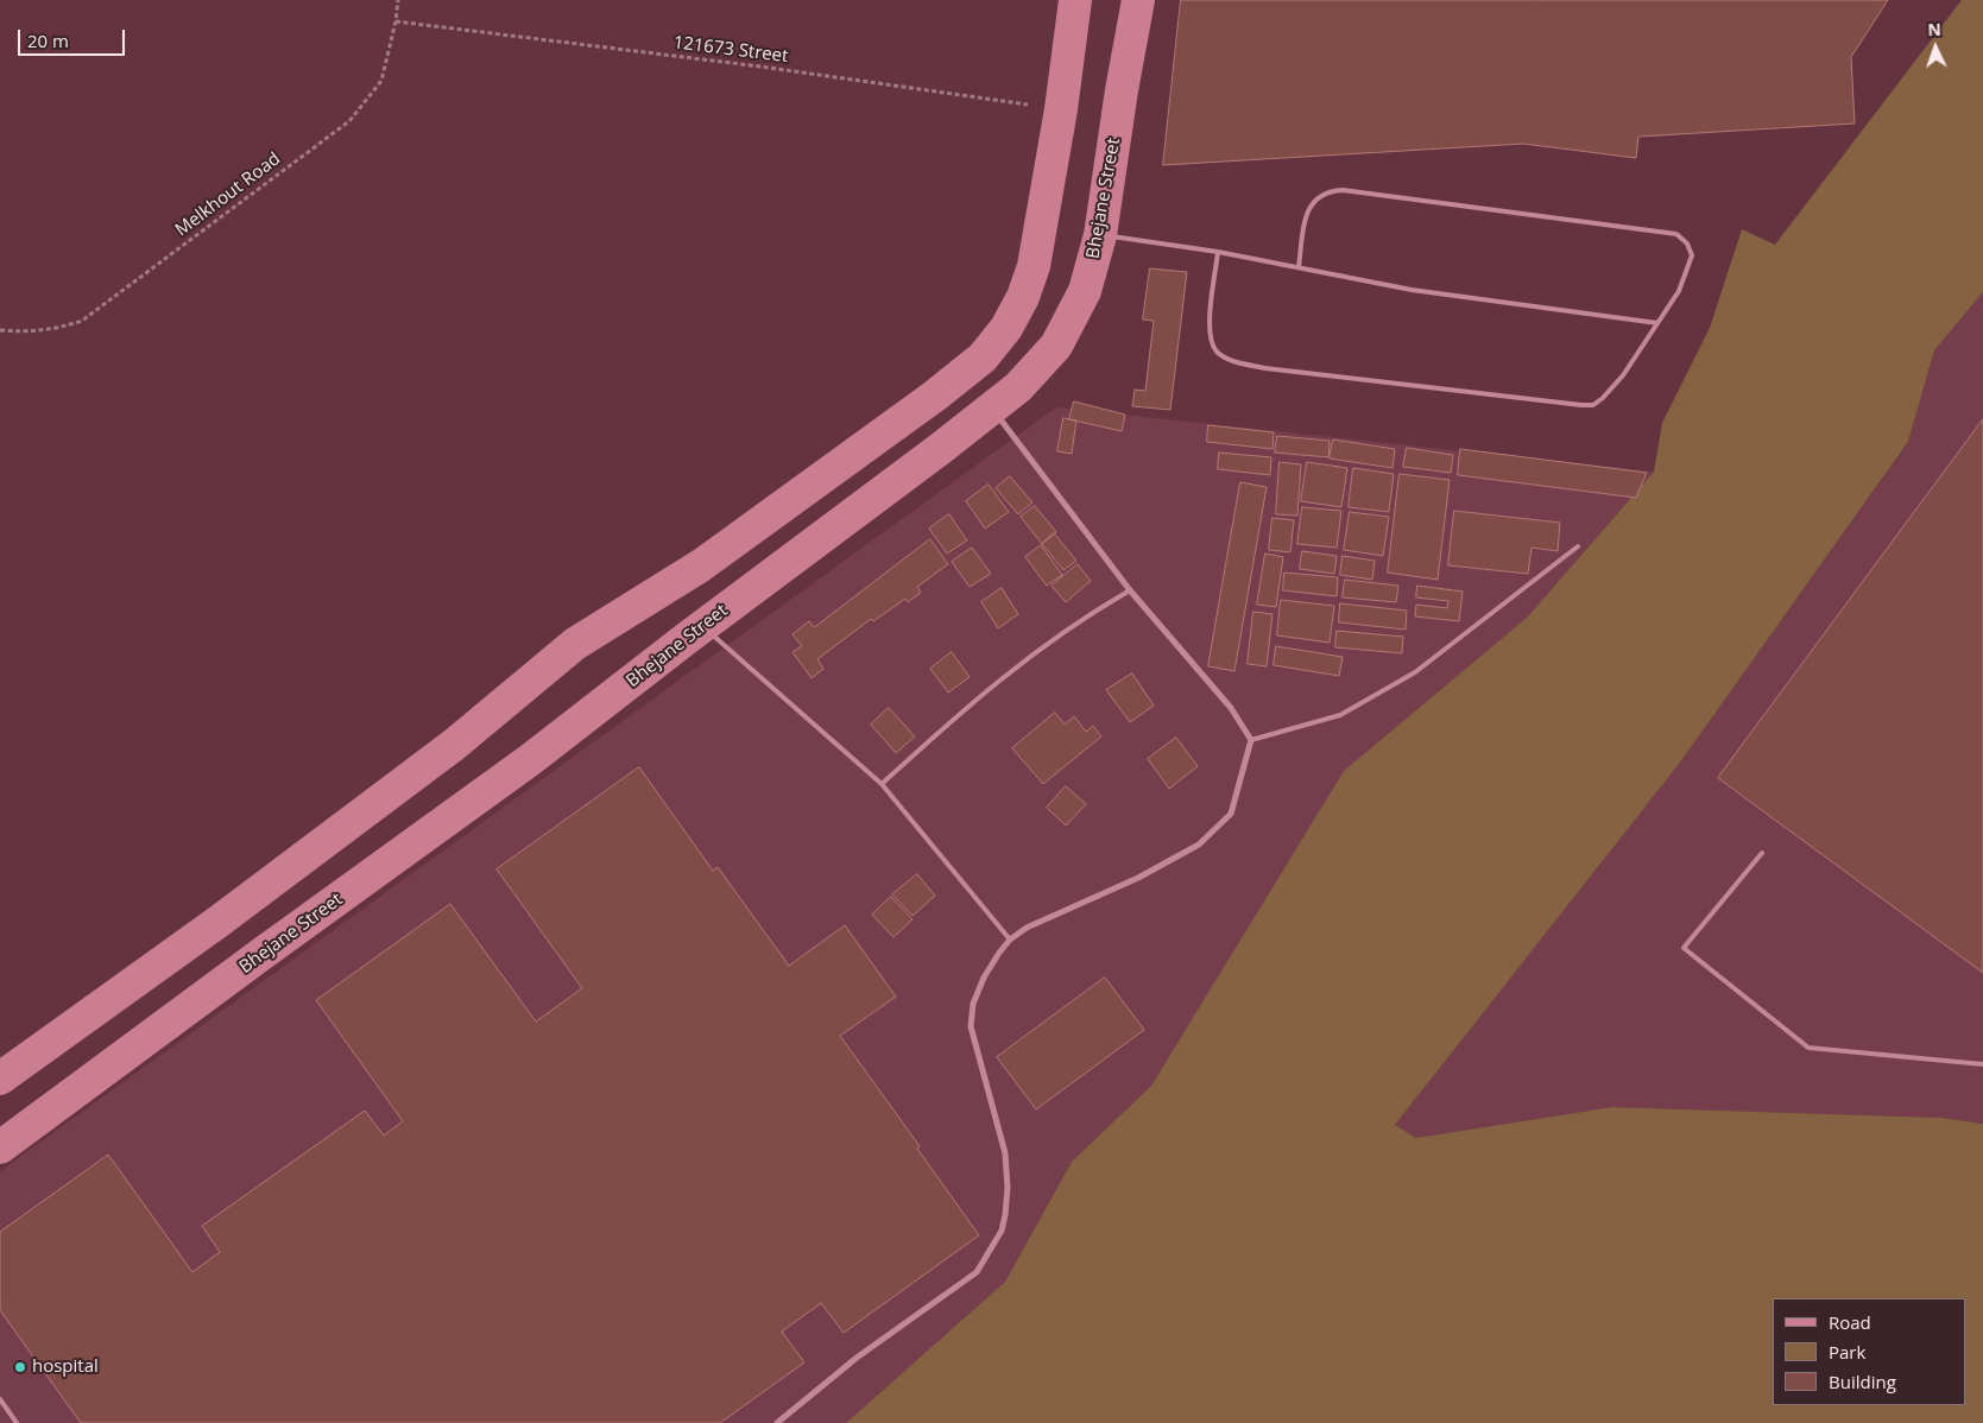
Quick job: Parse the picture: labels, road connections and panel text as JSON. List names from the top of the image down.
{
  "streets": {
    "street": ["Bhejane Street"],
    "path": ["121673 Street", "Melkhout Road"]
  },
  "crossings": [
    ["121673 Street", "Melkhout Road"]
  ],
  "places": ["hospital"],
  "legend": ["Road", "Park", "Building"],
  "scale_bar": "20 m",
  "north": "top"
}
